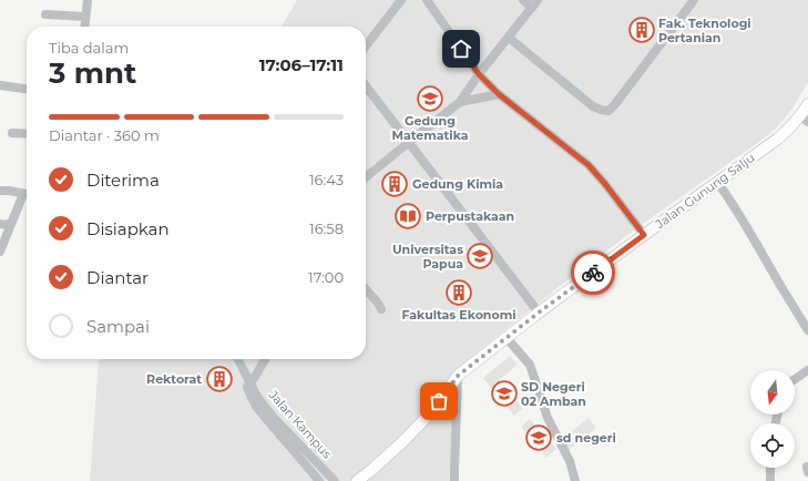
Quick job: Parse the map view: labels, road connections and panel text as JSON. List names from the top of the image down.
{
  "streets": {
    "main road": ["Jalan Gunung Salju"],
    "street": ["Jalan Kampus"]
  },
  "places": {
    "building": [
      "Fak. Teknologi Pertanian",
      "Gedung Kimia",
      "Fakultas Ekonomi",
      "Rektorat"
    ],
    "school or university": [
      "Gedung Matematika",
      "Universitas Papua",
      "SD Negeri 02 Amban",
      "sd negeri"
    ],
    "library": ["Perpustakaan"]
  },
  "north": "bottom",
  "page": {
    "heading": ["3 mnt", "Tiba dalam", "17:06–17:11"],
    "bar": "Diantar · 360 m",
    "list": [
      ["Diterima", "16:43"],
      ["Disiapkan", "16:58"],
      ["Diantar", "17:00"],
      "Sampai"
    ]
  }
}
